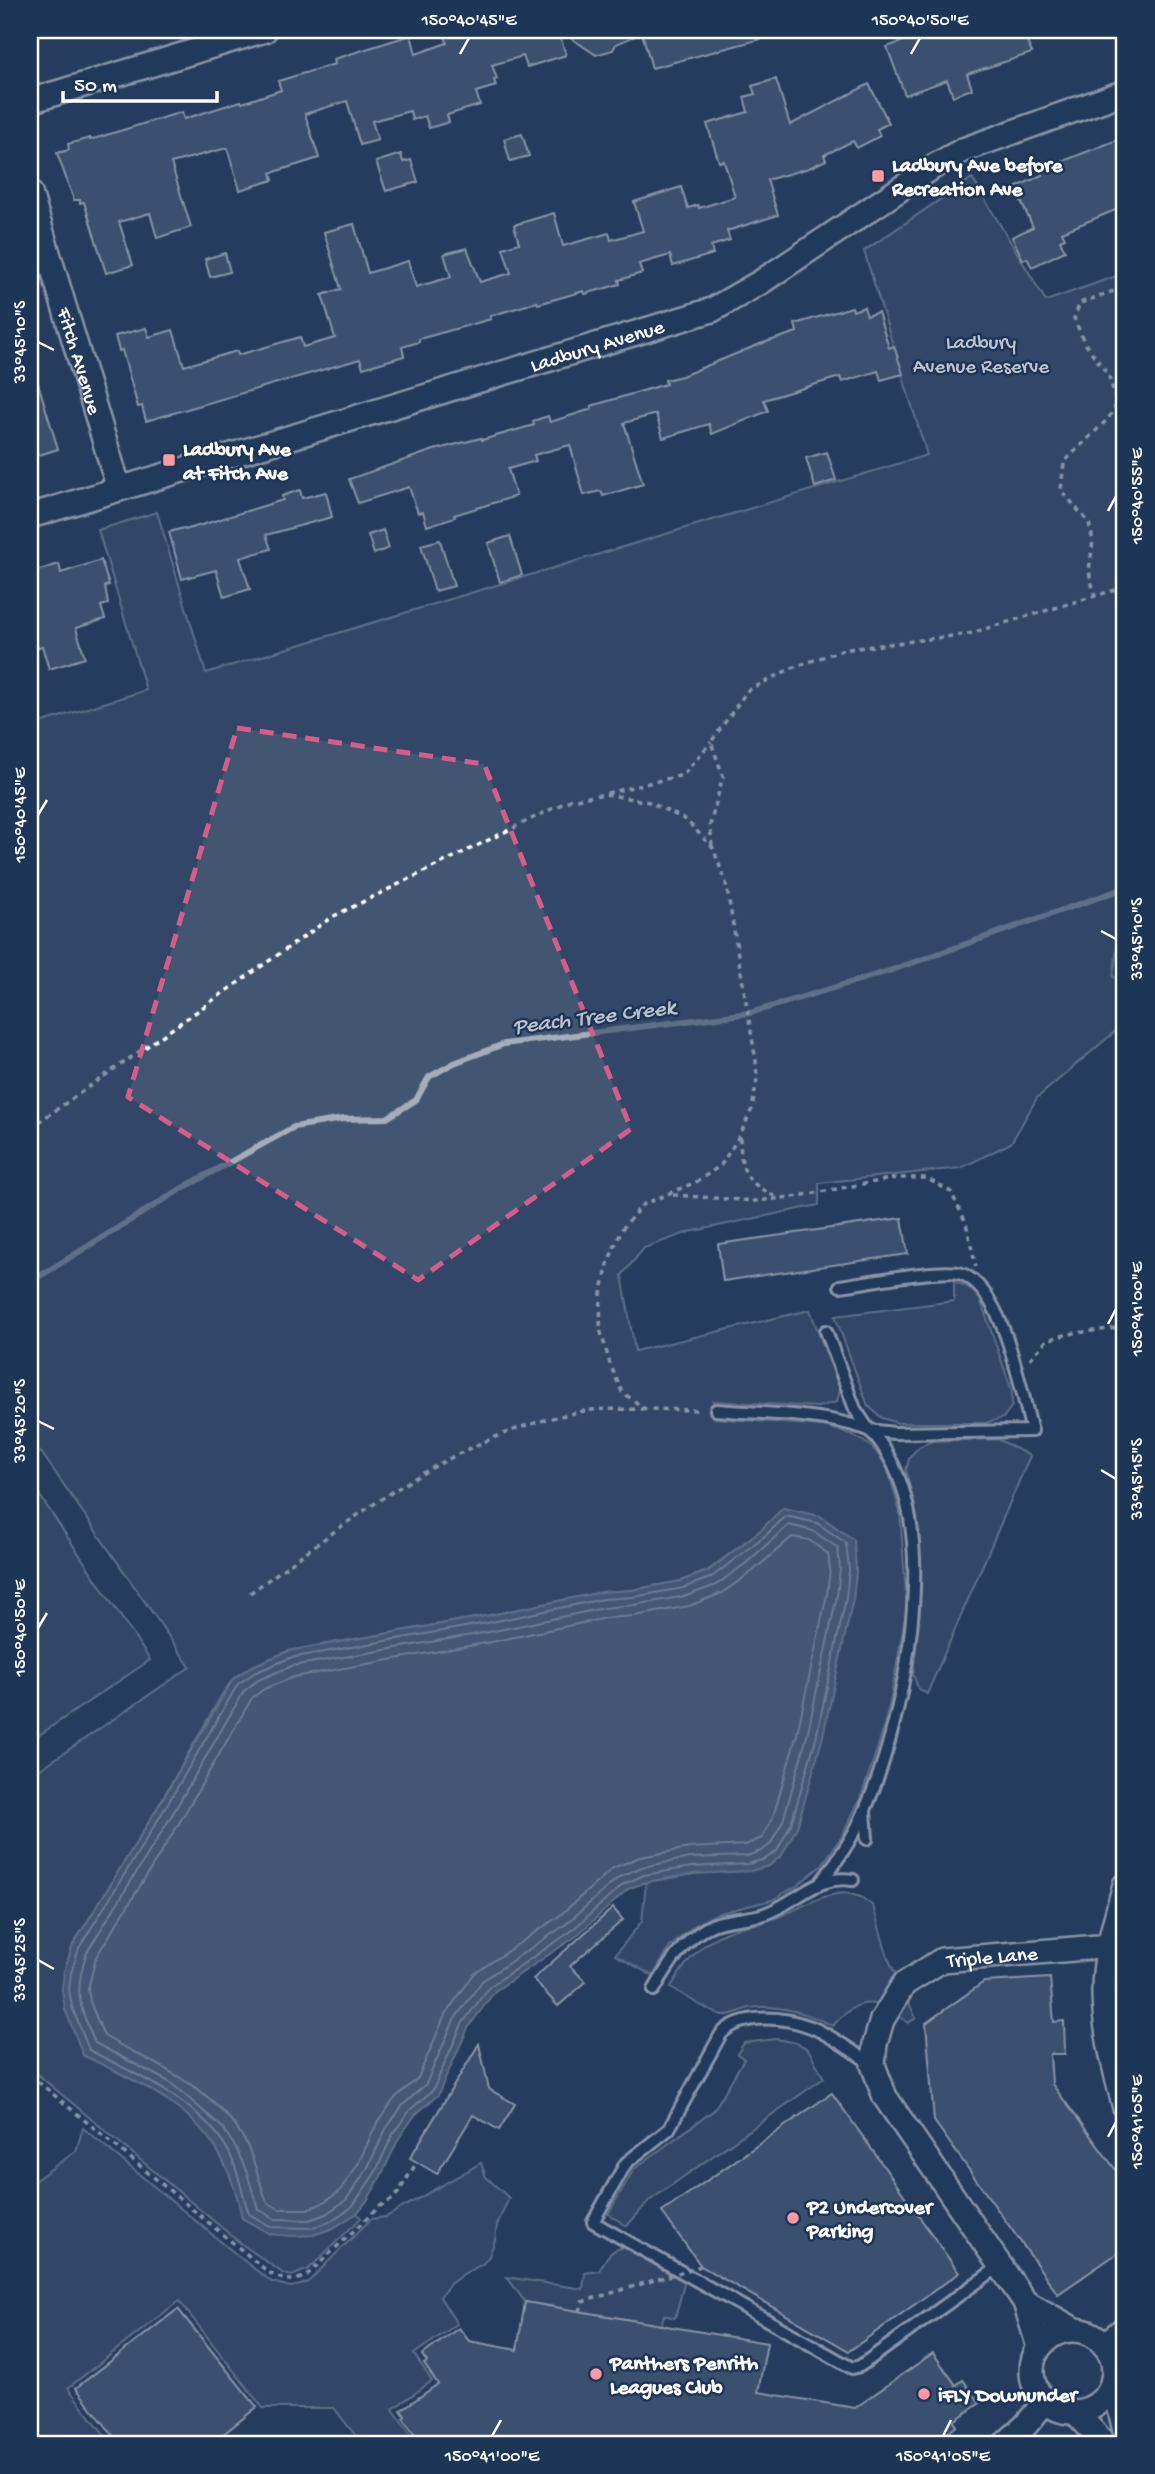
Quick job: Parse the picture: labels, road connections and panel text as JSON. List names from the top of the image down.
{
  "streets": {
    "street": ["Ladbury Avenue", "Fitch Avenue", "Triple Lane"]
  },
  "crossings": [
    ["Ladbury Avenue", "Fitch Avenue"]
  ],
  "water": ["Peach Tree Creek"],
  "parks": ["Ladbury Avenue Reserve"],
  "places": {
    "transit": ["Ladbury Ave before Recreation Ave", "Ladbury Ave at Fitch Ave"],
    "other": ["P2 Undercover Parking", "Panthers Penrith Leagues Club", "iFLY Downunder"]
  },
  "scale_bar": "50 m",
  "coordinates": [
    "150°40'45\"E",
    "150°40'50\"E",
    "33°45'10\"S",
    "150°40'55\"E",
    "150°41'00\"E",
    "33°45'20\"S",
    "33°45'15\"S",
    "33°45'25\"S",
    "150°41'05\"E"
  ]
}
